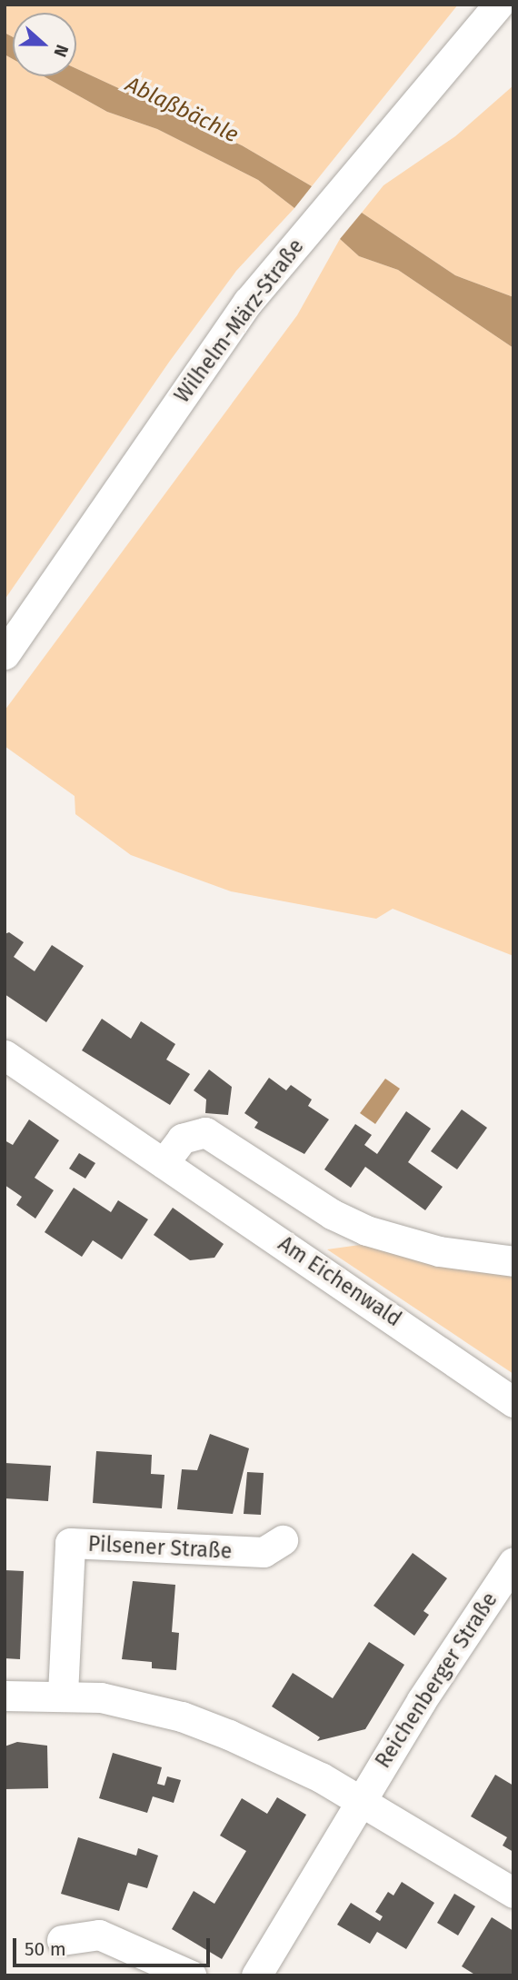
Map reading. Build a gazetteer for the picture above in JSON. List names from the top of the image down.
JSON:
{
  "streets": {
    "street": [
      "Wilhelm-März-Straße",
      "Am Eichenwald",
      "Pilsener Straße",
      "Reichenberger Straße"
    ]
  },
  "water": ["Ablaßbächle"],
  "scale_bar": "50 m",
  "north": "right"
}
